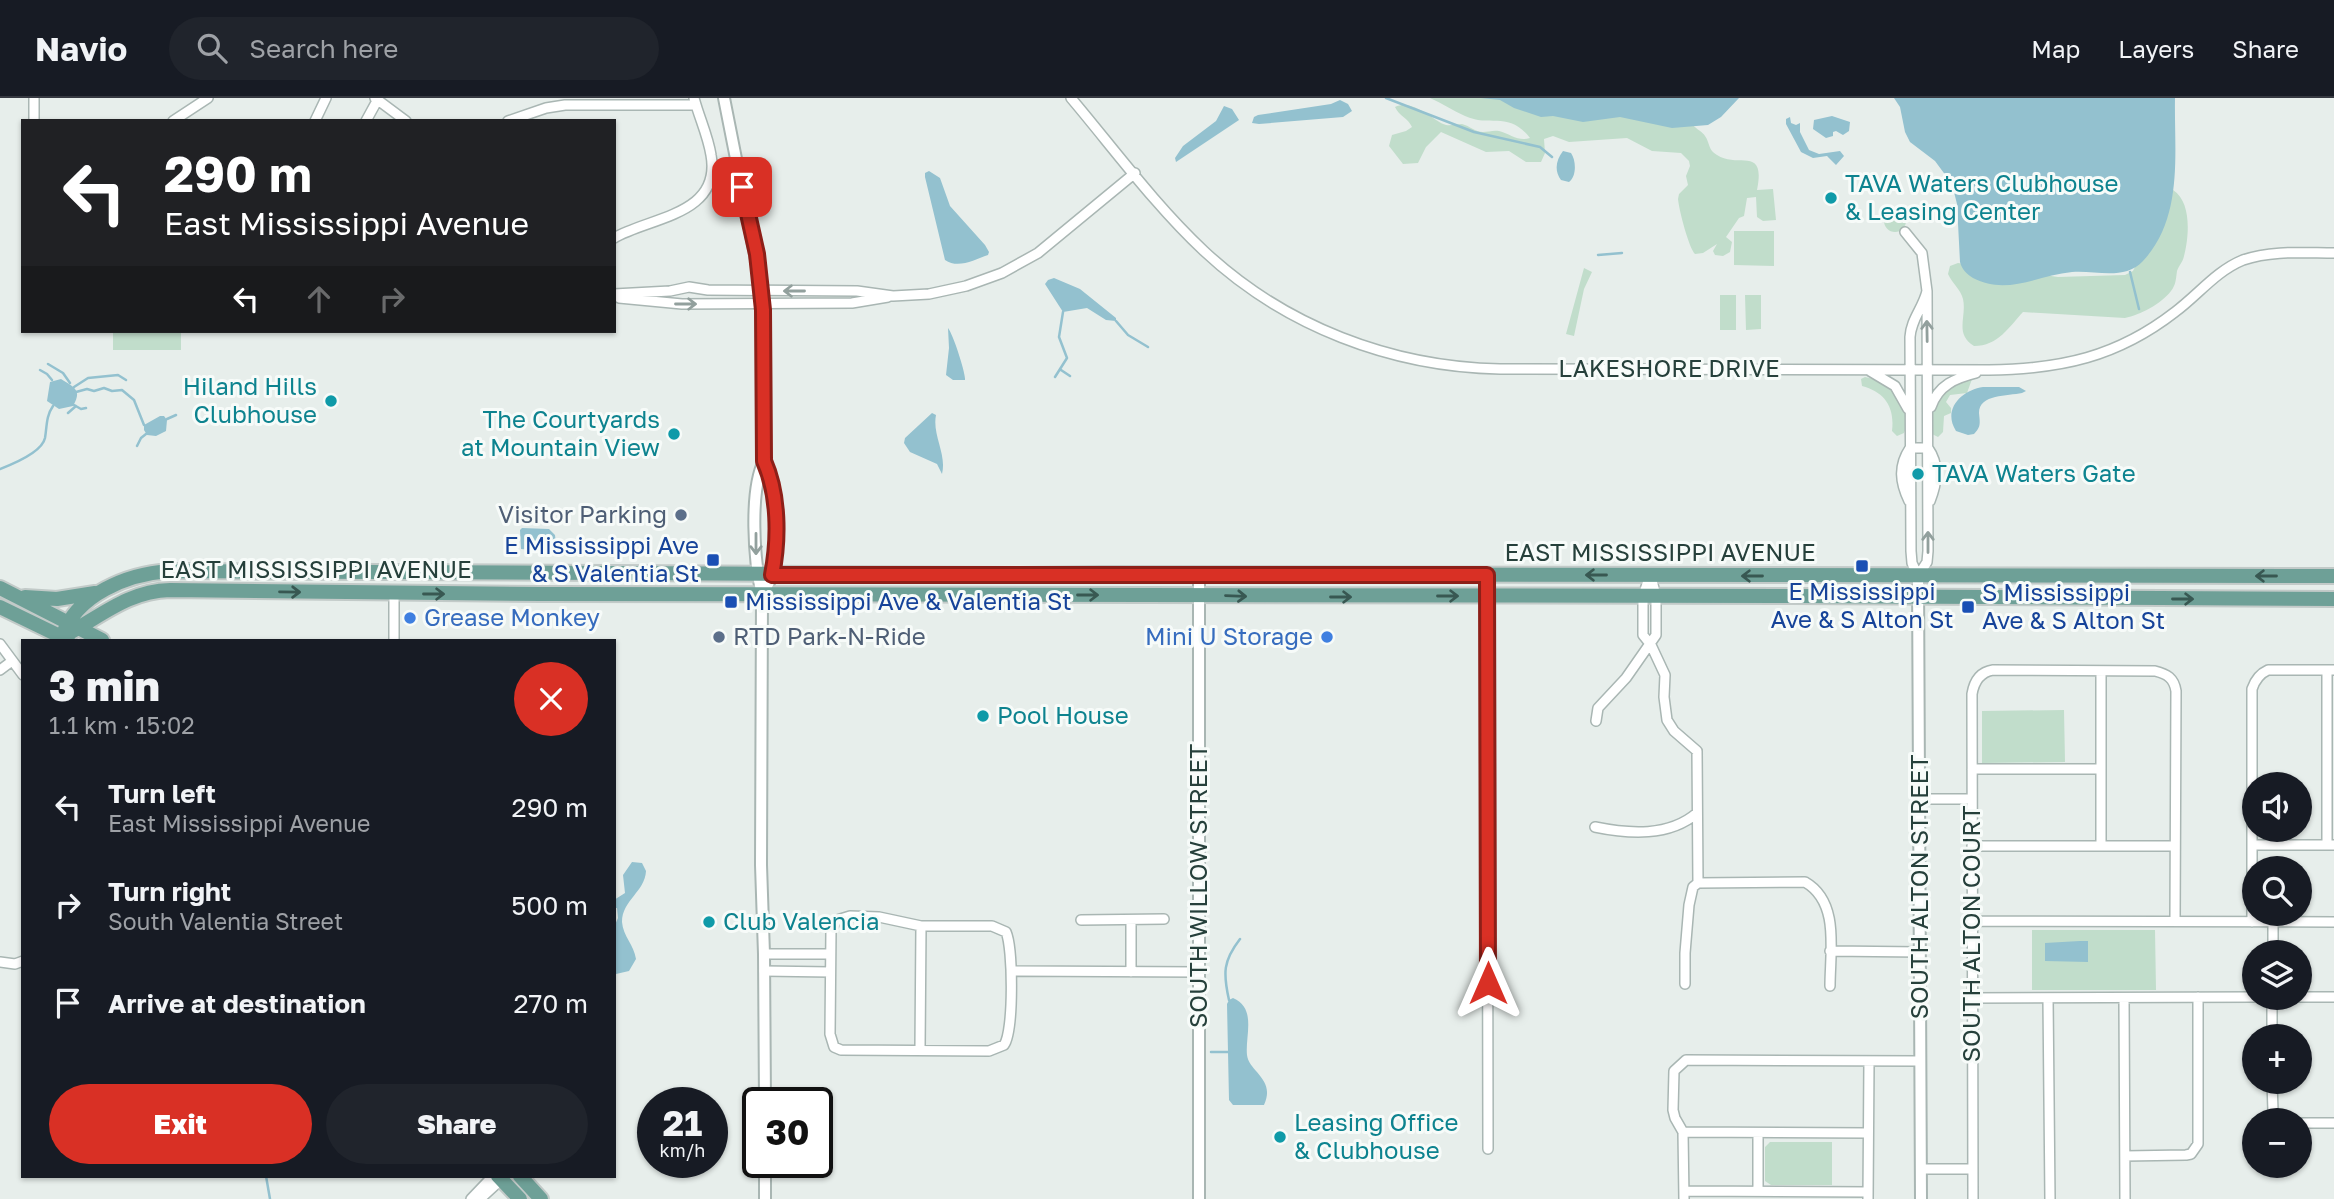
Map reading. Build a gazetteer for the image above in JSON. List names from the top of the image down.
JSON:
{
  "streets": {
    "main road": ["EAST MISSISSIPPI AVENUE"],
    "street": [
      "LAKESHORE DRIVE",
      "SOUTH WILLOW STREET",
      "SOUTH ALTON STREET",
      "SOUTH ALTON COURT"
    ]
  },
  "crossings": [
    ["LAKESHORE DRIVE", "SOUTH ALTON STREET"],
    ["EAST MISSISSIPPI AVENUE", "SOUTH WILLOW STREET"],
    ["EAST MISSISSIPPI AVENUE", "SOUTH ALTON STREET"]
  ],
  "places": {
    "other": [
      "TAVA Waters Clubhouse & Leasing Center",
      "Hiland Hills Clubhouse",
      "The Courtyards at Mountain View",
      "TAVA Waters Gate",
      "Visitor Parking",
      "Grease Monkey",
      "RTD Park-N-Ride",
      "Mini U Storage",
      "Pool House",
      "Club Valencia",
      "Leasing Office & Clubhouse"
    ],
    "transit": [
      "E Mississippi Ave & S Valentia St",
      "E Mississippi Ave & S Alton St",
      "Mississippi Ave & Valentia St",
      "S Mississippi Ave & S Alton St"
    ]
  },
  "page": {
    "header": "Navio",
    "search": "Search here",
    "nav": ["Map", "Layers", "Share"],
    "turn": ["290 m", "East Mississippi Avenue"],
    "heading": ["3 min", "1.1 km · 15:02"],
    "list": [
      {
        "name": "Turn left",
        "note": "East Mississippi Avenue",
        "value": "290 m"
      },
      {
        "name": "Turn right",
        "note": "South Valentia Street",
        "value": "500 m"
      },
      {
        "name": "Arrive at destination",
        "value": "270 m"
      }
    ],
    "map_buttons": ["+", "−"],
    "buttons": ["Exit", "Share"],
    "speed": "21 km/h",
    "limit": "30"
  }
}
